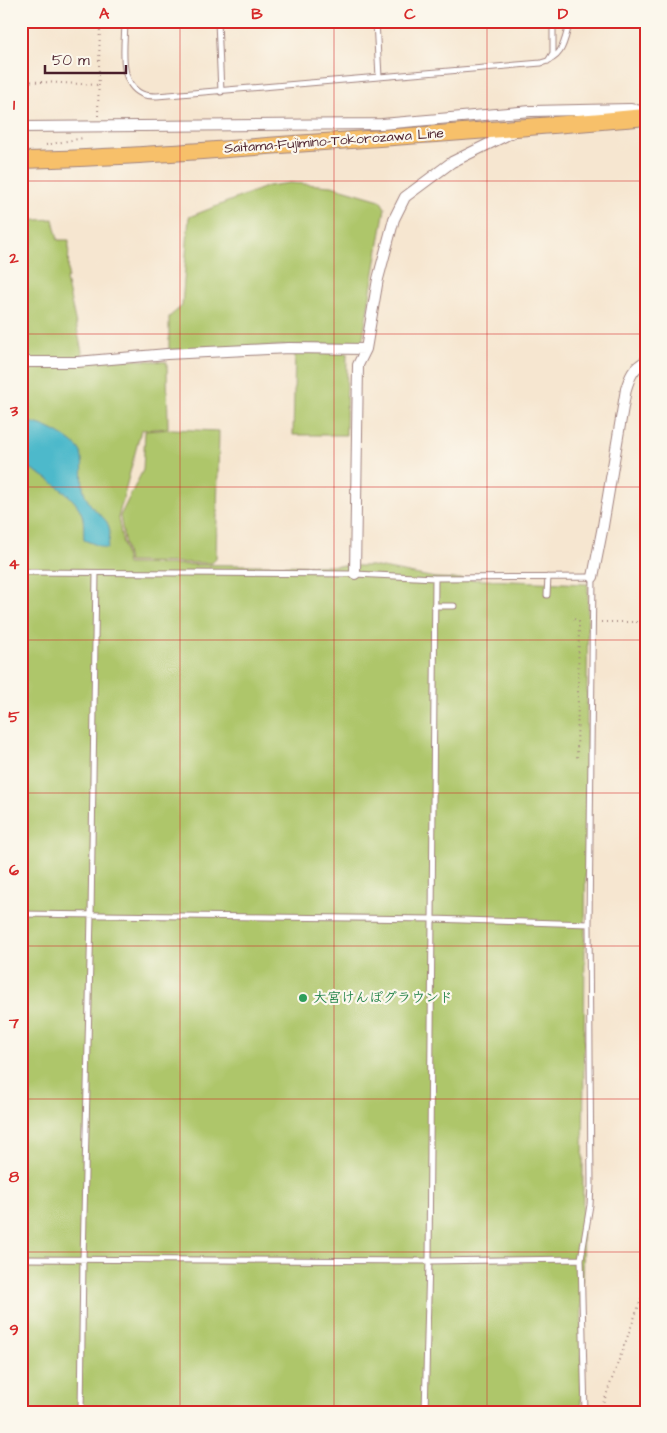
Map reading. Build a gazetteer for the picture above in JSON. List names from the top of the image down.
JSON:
{
  "streets": {
    "main road": ["Saitama-Fujimino-Tokorozawa Line"]
  },
  "places": ["大宮けんぽグラウンド"],
  "scale_bar": "50 m",
  "grid": {
    "columns": [
      "A",
      "B",
      "C",
      "D"
    ],
    "rows": [
      "1",
      "2",
      "3",
      "4",
      "5",
      "6",
      "7",
      "8",
      "9"
    ]
  }
}
